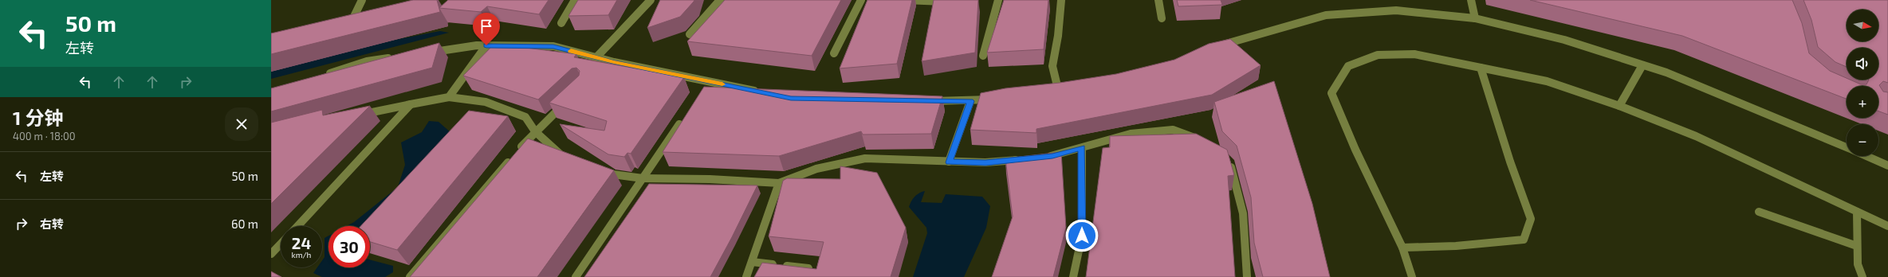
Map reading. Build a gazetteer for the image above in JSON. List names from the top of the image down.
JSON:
{
  "north": "right",
  "page": {
    "turn": ["50 m", "左转"],
    "map_buttons": ["+", "−"],
    "heading": ["1 分钟", "400 m · 18:00"],
    "list": [
      {
        "name": "左转",
        "value": "50 m"
      },
      {
        "name": "右转",
        "value": "60 m"
      }
    ],
    "speed": "24 km/h",
    "limit": "30"
  }
}
